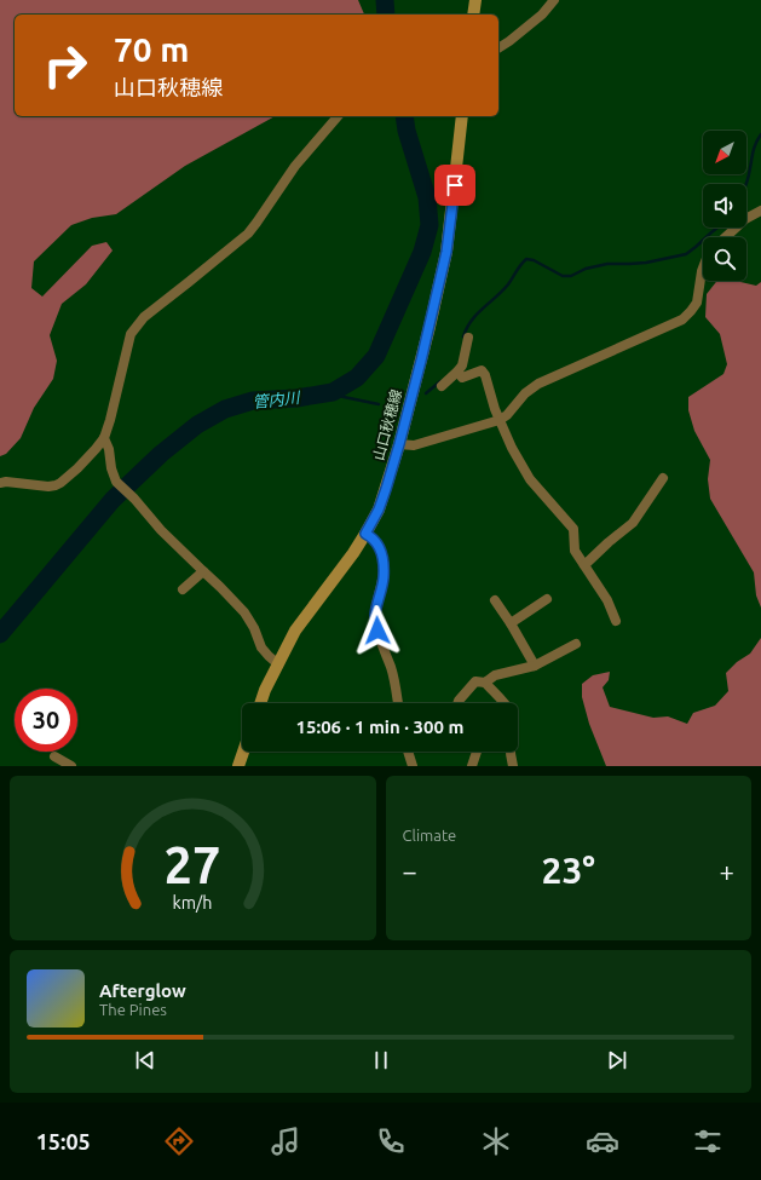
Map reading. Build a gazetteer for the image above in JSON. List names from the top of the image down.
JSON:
{
  "streets": {
    "main road": ["山口秋穂線"]
  },
  "water": ["管内川"],
  "north": "bottom left",
  "page": {
    "turn": ["70 m", "山口秋穂線"],
    "limit": "30",
    "trip": "15:06 · 1 min · 300 m",
    "tile": "Climate",
    "heat": ["−", "23°", "+"],
    "song": ["Afterglow", "The Pines"],
    "tabs": "15:05",
    "gauge": ["27", "km/h"]
  }
}
